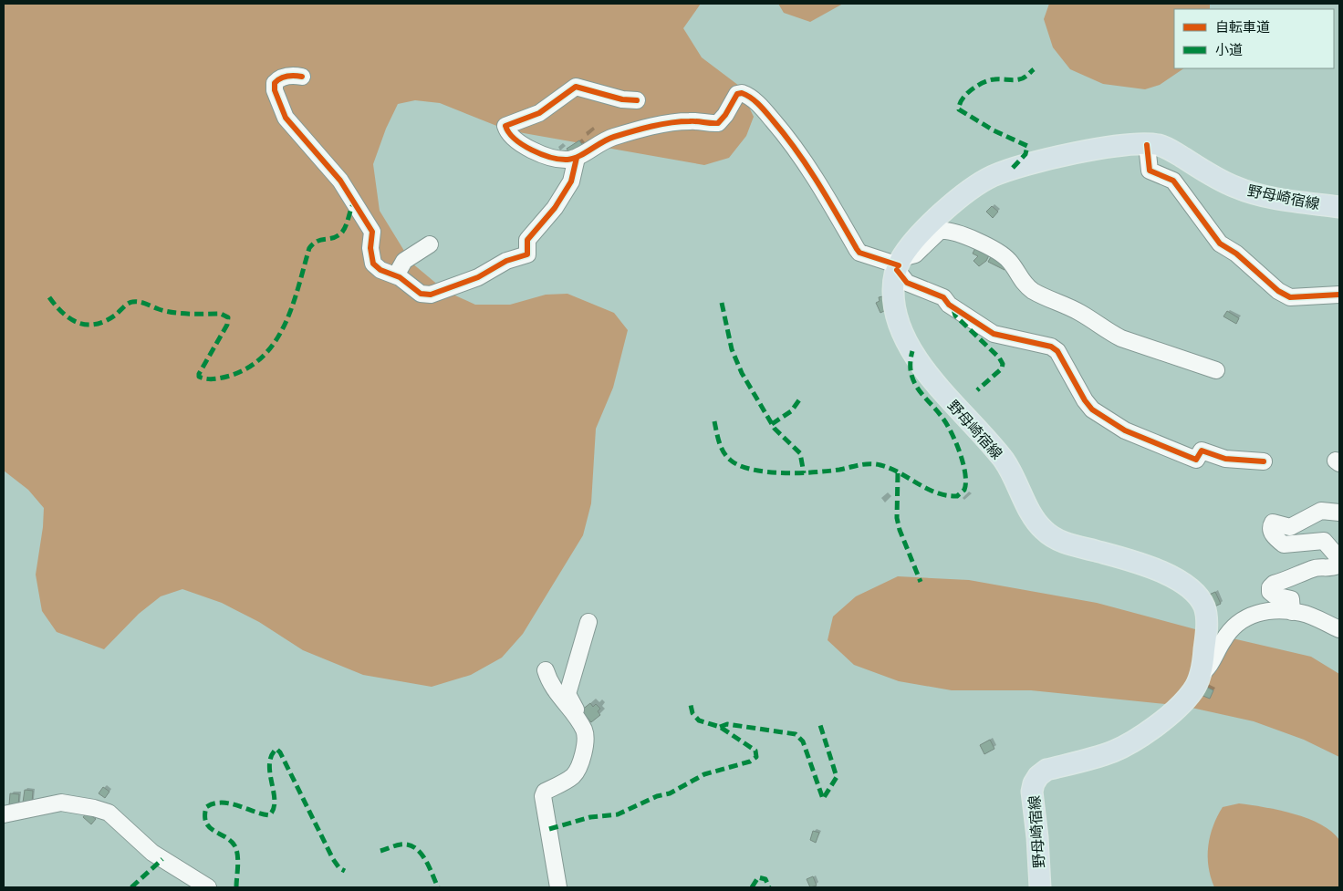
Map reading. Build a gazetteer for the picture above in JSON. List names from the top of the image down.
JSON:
{
  "streets": {
    "main road": ["野母崎宿線"]
  },
  "legend": ["自転車道", "小道"]
}
